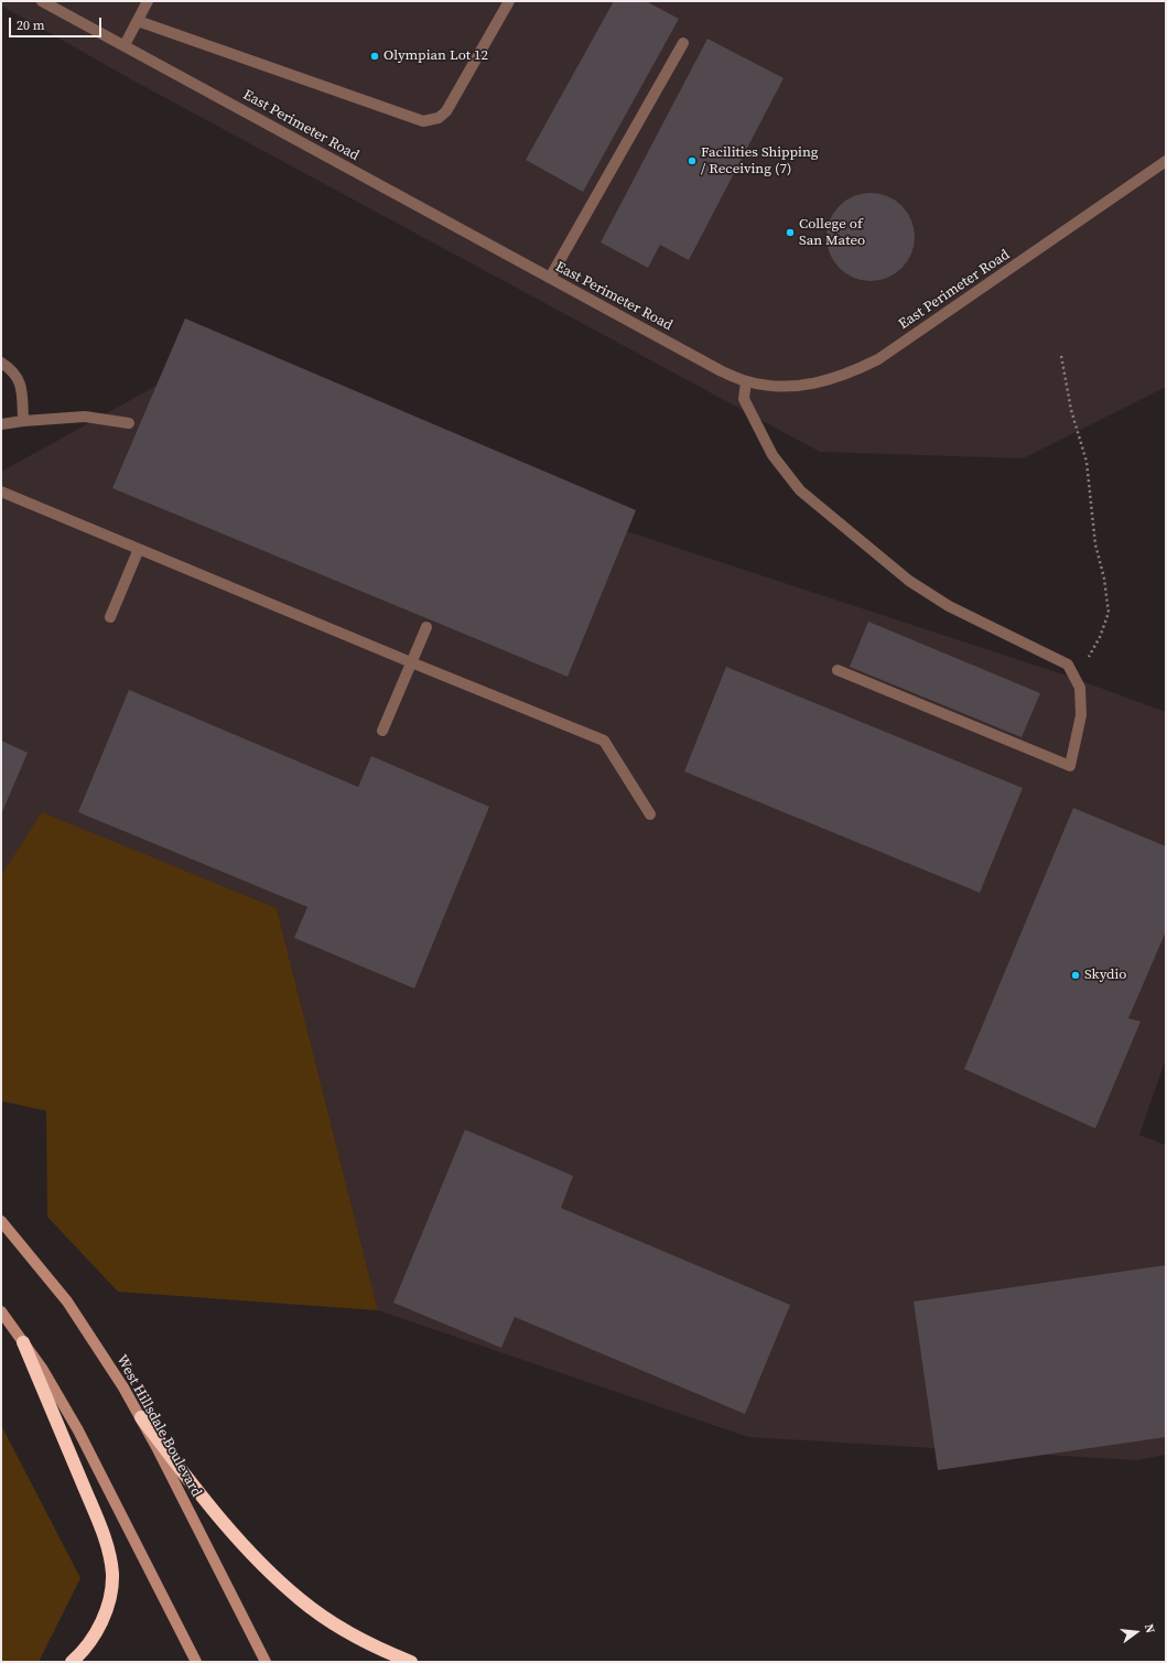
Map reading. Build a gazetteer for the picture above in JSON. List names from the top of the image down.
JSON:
{
  "streets": {
    "main road": ["West Hillsdale Boulevard"],
    "street": ["East Perimeter Road"]
  },
  "places": [
    "Olympian Lot 12",
    "Facilities Shipping / Receiving (7)",
    "College of San Mateo",
    "Skydio"
  ],
  "scale_bar": "20 m",
  "north": "right"
}
